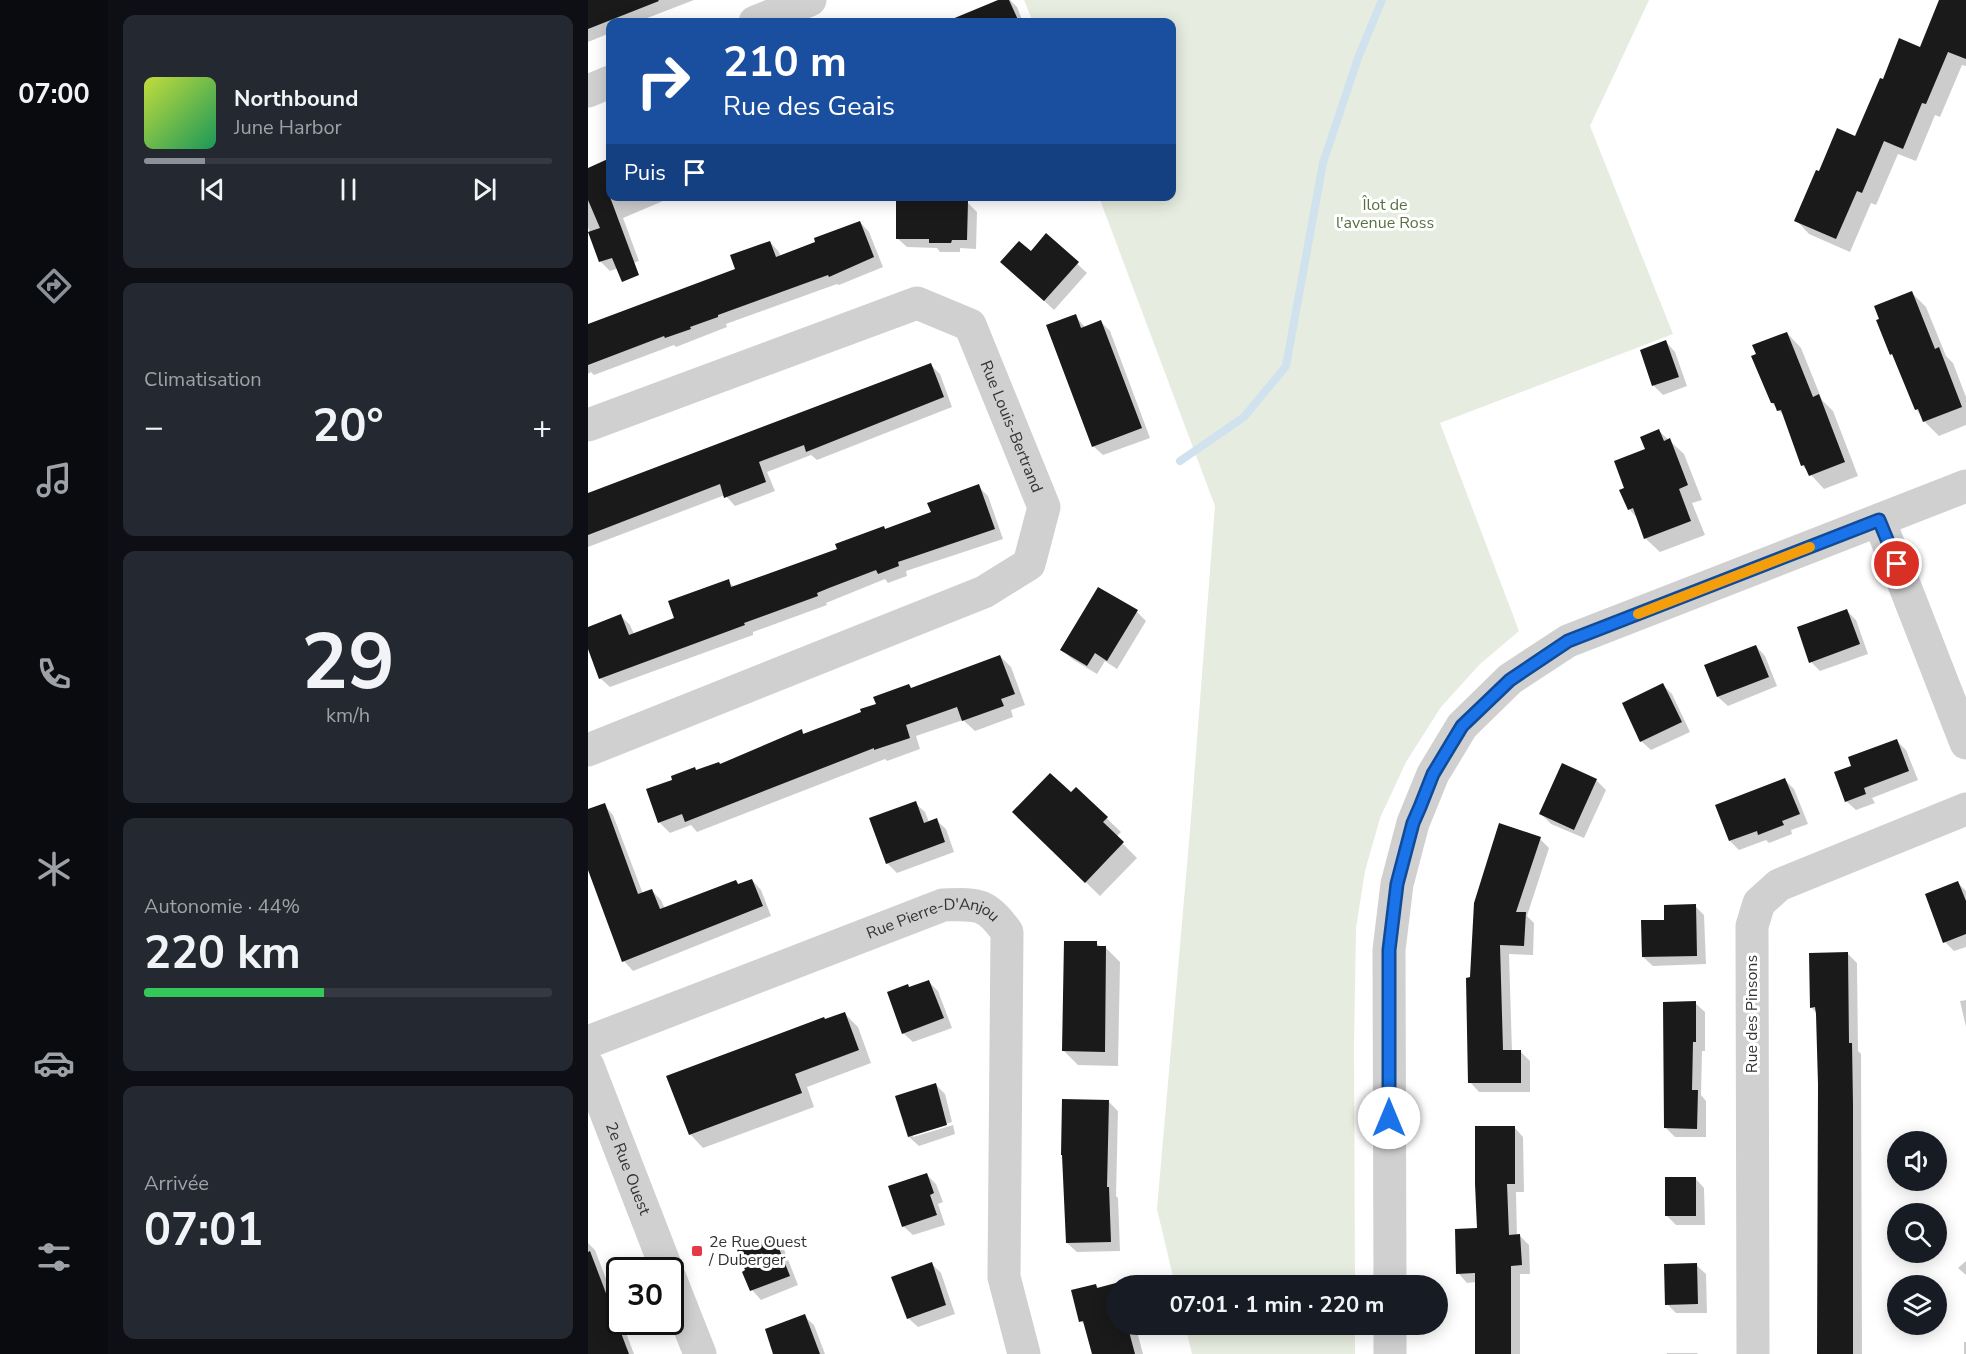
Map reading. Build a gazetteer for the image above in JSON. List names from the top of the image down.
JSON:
{
  "streets": {
    "street": [
      "Rue Louis-Bertrand",
      "Rue Pierre-D'Anjou",
      "Rue des Pinsons",
      "2e Rue Ouest"
    ]
  },
  "parks": ["Îlot de l'avenue Ross"],
  "places": {
    "transit": ["2e Rue Ouest / Duberger"]
  },
  "page": {
    "tabs": "07:00",
    "turn": ["210 m", "Rue des Geais"],
    "song": ["Northbound", "June Harbor"],
    "then": "Puis",
    "tile": [
      "Climatisation",
      ["29", "km/h"],
      ["Autonomie · 44%", "220 km"],
      ["Arrivée", "07:01"]
    ],
    "heat": ["−", "20°", "+"],
    "limit": "30",
    "trip": "07:01 · 1 min · 220 m"
  }
}
